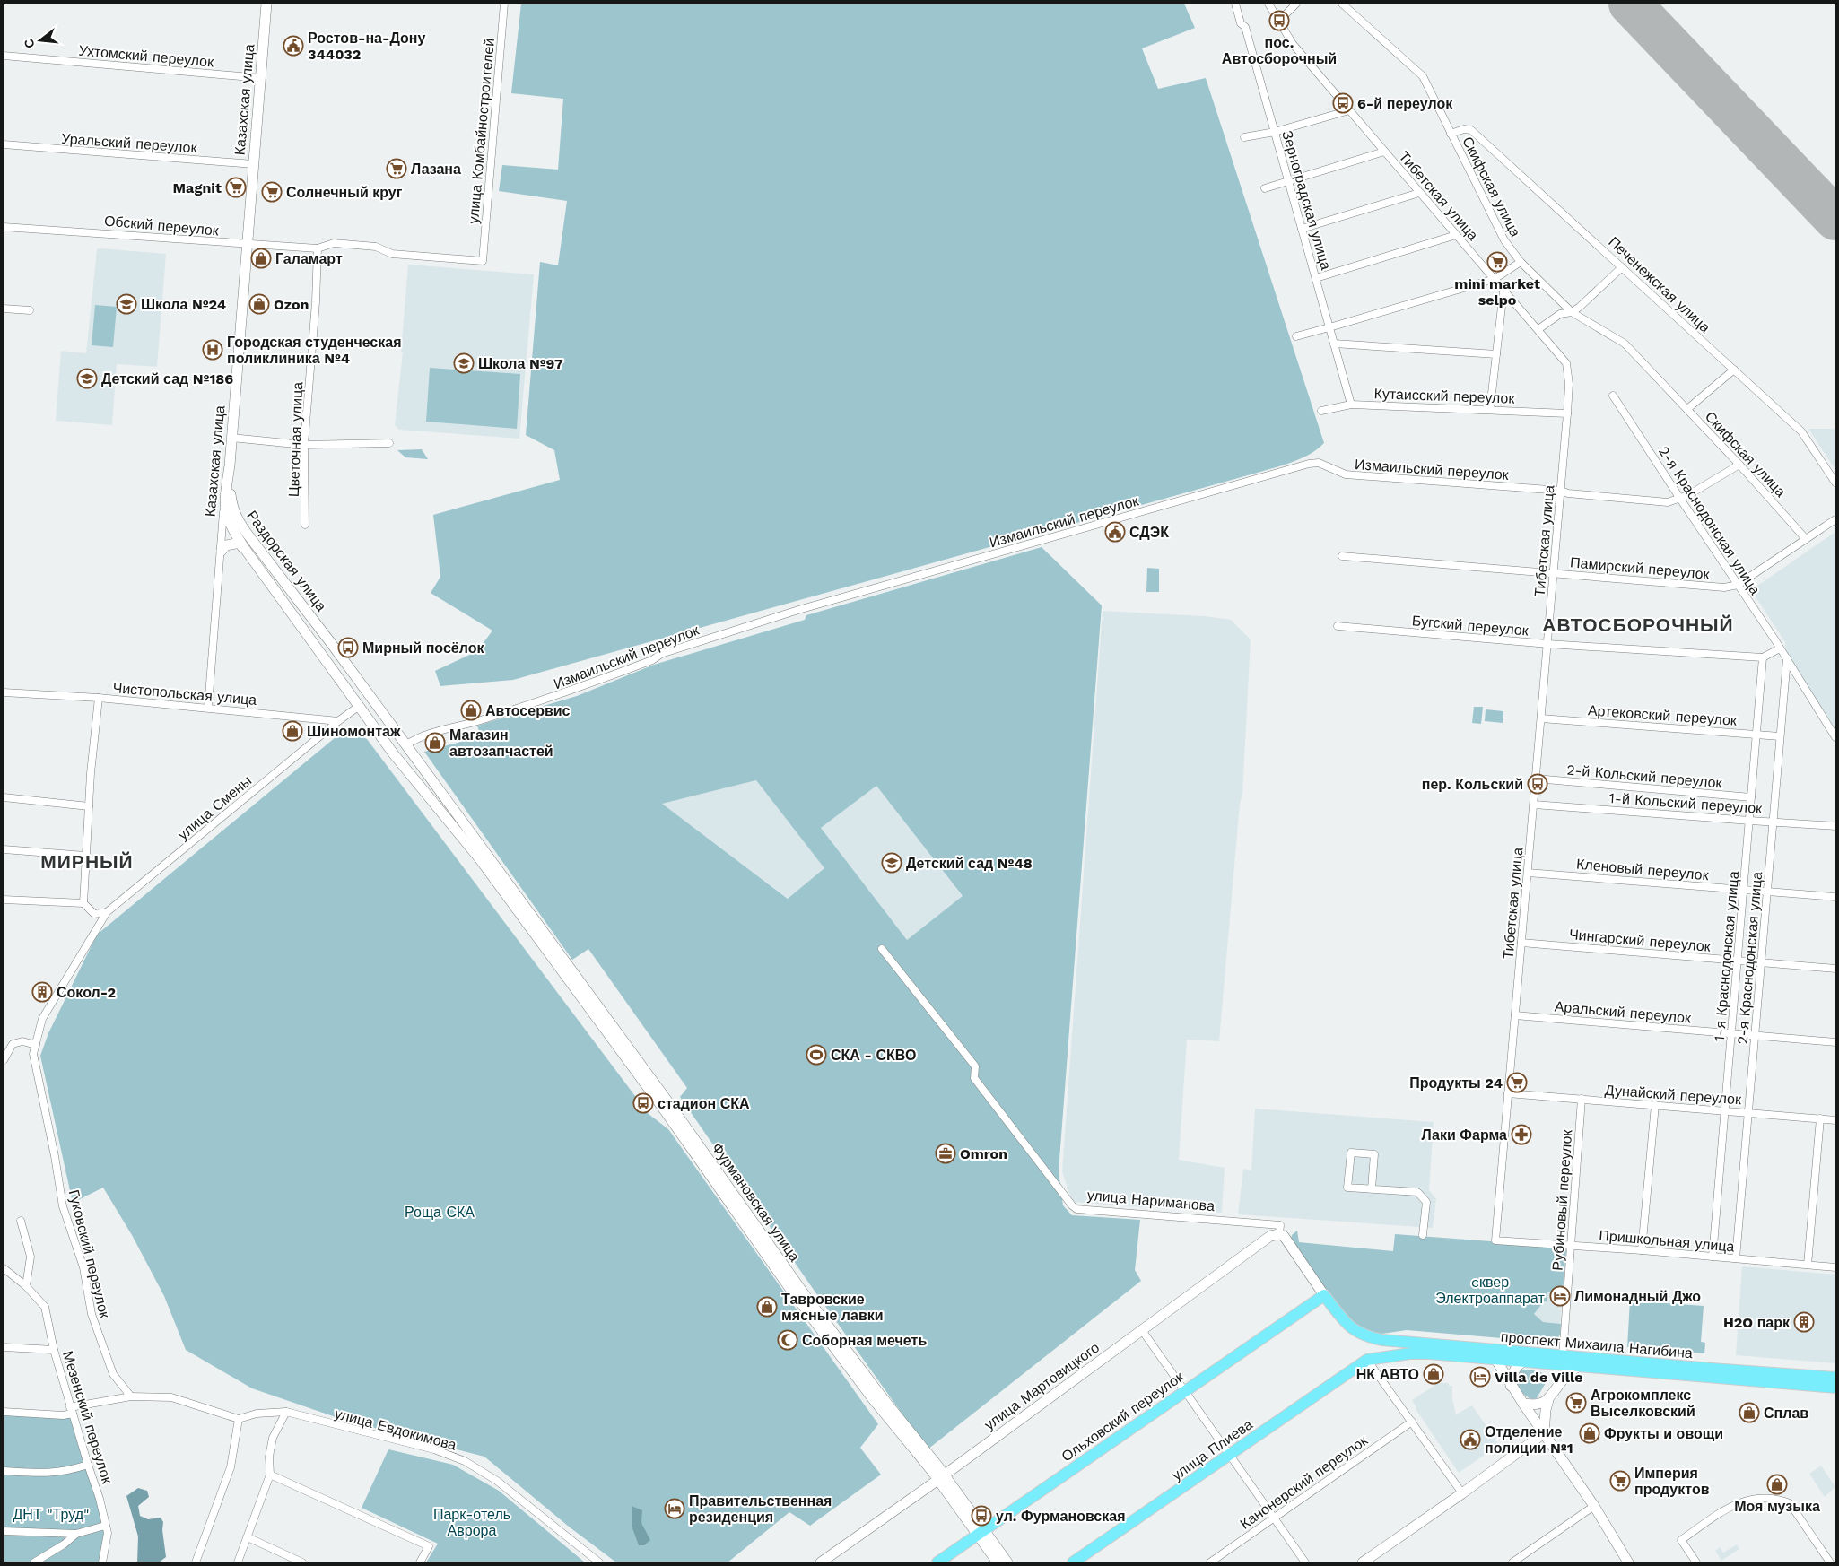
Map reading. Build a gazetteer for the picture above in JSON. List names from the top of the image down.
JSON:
{
  "streets": {
    "main road": [
      "Казахская улица",
      "Раздорская улица",
      "улица Нариманова",
      "Фурмановская улица",
      "проспект Михаила Нагибина",
      "улица Мартовицкого",
      "Ольховский переулок",
      "улица Плиева"
    ],
    "street": [
      "Ухтомский переулок",
      "улица Комбайностроителей",
      "Уральский переулок",
      "Скифская улица",
      "Тибетская улица",
      "Зерноградская улица",
      "Обский переулок",
      "Печенежская улица",
      "Кутаисский переулок",
      "Цветочная улица",
      "Измаильский переулок",
      "2-я Краснодонская улица",
      "Памирский переулок",
      "Бугский переулок",
      "Чистопольская улица",
      "Артековский переулок",
      "2-й Кольский переулок",
      "1-й Кольский переулок",
      "улица Смены",
      "Кленовый переулок",
      "Чингарский переулок",
      "1-я Краснодонская улица",
      "Аральский переулок",
      "Дунайский переулок",
      "Рубиновый переулок",
      "Пришкольная улица",
      "Гуковский переулок",
      "Мезенский переулок",
      "улица Евдокимова",
      "Канонерский переулок"
    ]
  },
  "crossings": [
    ["Ухтомский переулок", "Казахская улица"],
    ["Казахская улица", "Уральский переулок"],
    ["Казахская улица", "Обский переулок"],
    ["Казахская улица", "Раздорская улица"],
    ["Казахская улица", "Чистопольская улица"],
    ["улица Комбайностроителей", "Обский переулок"],
    ["Скифская улица", "Печенежская улица"],
    ["Скифская улица", "Измаильский переулок"],
    ["Скифская улица", "Памирский переулок"],
    ["Тибетская улица", "Кутаисский переулок"],
    ["Тибетская улица", "Измаильский переулок"],
    ["Тибетская улица", "Памирский переулок"],
    ["Тибетская улица", "Бугский переулок"],
    ["Тибетская улица", "Артековский переулок"],
    ["Тибетская улица", "2-й Кольский переулок"],
    ["Тибетская улица", "1-й Кольский переулок"],
    ["Тибетская улица", "Кленовый переулок"],
    ["Тибетская улица", "Чингарский переулок"],
    ["Тибетская улица", "Аральский переулок"],
    ["Тибетская улица", "Дунайский переулок"],
    ["Тибетская улица", "Пришкольная улица"],
    ["Зерноградская улица", "Кутаисский переулок"],
    ["Обский переулок", "Цветочная улица"],
    ["Измаильский переулок", "2-я Краснодонская улица"],
    ["Измаильский переулок", "Раздорская улица"],
    ["2-я Краснодонская улица", "Памирский переулок"],
    ["2-я Краснодонская улица", "Артековский переулок"],
    ["2-я Краснодонская улица", "1-й Кольский переулок"],
    ["2-я Краснодонская улица", "Кленовый переулок"],
    ["2-я Краснодонская улица", "Чингарский переулок"],
    ["2-я Краснодонская улица", "Аральский переулок"],
    ["2-я Краснодонская улица", "Дунайский переулок"],
    ["2-я Краснодонская улица", "Пришкольная улица"],
    ["Раздорская улица", "Фурмановская улица"],
    ["Бугский переулок", "1-я Краснодонская улица"],
    ["Чистопольская улица", "улица Смены"],
    ["Артековский переулок", "1-я Краснодонская улица"],
    ["2-й Кольский переулок", "1-я Краснодонская улица"],
    ["1-й Кольский переулок", "1-я Краснодонская улица"],
    ["улица Смены", "Гуковский переулок"],
    ["Кленовый переулок", "1-я Краснодонская улица"],
    ["Чингарский переулок", "1-я Краснодонская улица"],
    ["1-я Краснодонская улица", "Аральский переулок"],
    ["1-я Краснодонская улица", "Дунайский переулок"],
    ["1-я Краснодонская улица", "Пришкольная улица"],
    ["Дунайский переулок", "Рубиновый переулок"],
    ["улица Нариманова", "проспект Михаила Нагибина"],
    ["улица Нариманова", "улица Мартовицкого"],
    ["улица Нариманова", "Ольховский переулок"],
    ["Рубиновый переулок", "Пришкольная улица"],
    ["Рубиновый переулок", "проспект Михаила Нагибина"],
    ["Фурмановская улица", "улица Мартовицкого"],
    ["Фурмановская улица", "Ольховский переулок"],
    ["проспект Михаила Нагибина", "улица Плиева"]
  ],
  "districts": ["АВТОСБОРОЧНЫЙ", "МИРНЫЙ"],
  "parks": [
    "Роща СКА",
    "cквер Электроаппарат",
    "ДНТ \"Труд\"",
    "Парк-отель Аврора"
  ],
  "places": {
    "bus stop": [
      "пос. Автосборочный",
      "6-й переулок",
      "Мирный посёлок",
      "пер. Кольский",
      "стадион СКА",
      "ул. Фурмановская"
    ],
    "public building": ["Ростов-на-Дону 344032", "СДЭК", "Отделение полиции №1"],
    "supermarket": [
      "Лазана",
      "Magnit",
      "Солнечный круг",
      "mini market selpo",
      "Продукты 24",
      "Агрокомплекс Выселковский",
      "Империя продуктов"
    ],
    "shop": [
      "Галамарт",
      "Ozon",
      "Автосервис",
      "Шиномонтаж",
      "Магазин автозапчастей",
      "Тавровские мясные лавки",
      "НК АВТО",
      "Сплав",
      "Фрукты и овощи",
      "Моя музыка"
    ],
    "school or university": [
      "Школа №24",
      "Школа №97",
      "Детский сад №186",
      "Детский сад №48"
    ],
    "hospital": ["Городская студенческая поликлиника №4"],
    "building": ["Сокол-2", "H2O парк"],
    "sports": ["СКА - СКВО"],
    "pharmacy": ["Лаки Фарма"],
    "office": ["Omron"],
    "hotel": ["Лимонадный Джо", "Villa de Ville", "Правительственная резиденция"],
    "mosque": ["Соборная мечеть"]
  },
  "north": "left"
}
